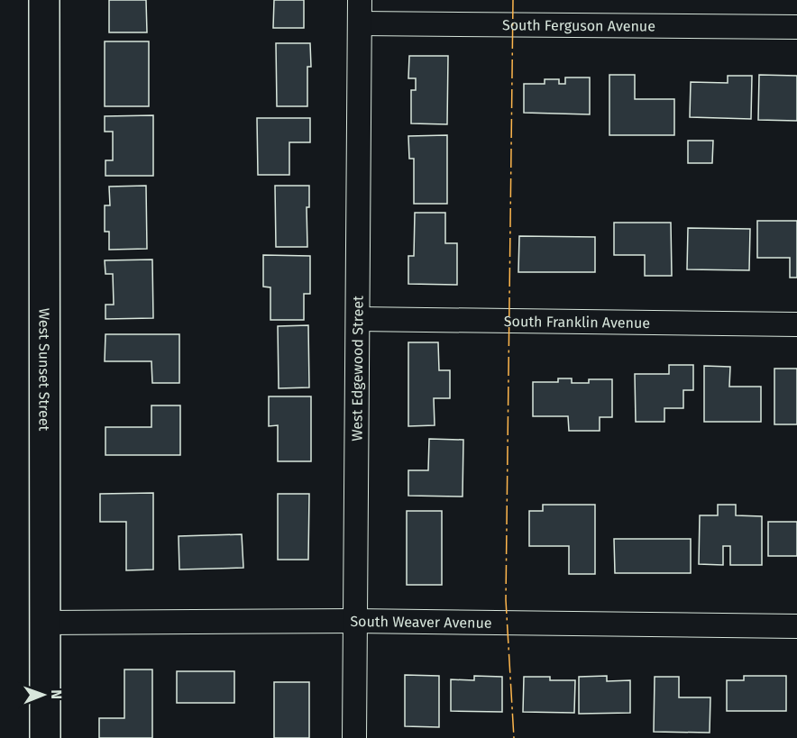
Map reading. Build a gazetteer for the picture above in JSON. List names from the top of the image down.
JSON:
{
  "streets": {
    "main road": ["West Sunset Street"],
    "street": [
      "South Ferguson Avenue",
      "South Franklin Avenue",
      "West Edgewood Street",
      "South Weaver Avenue"
    ]
  },
  "crossings": [
    ["South Ferguson Avenue", "West Edgewood Street"],
    ["South Franklin Avenue", "West Edgewood Street"],
    ["West Sunset Street", "South Weaver Avenue"],
    ["West Edgewood Street", "South Weaver Avenue"]
  ],
  "north": "right"
}
